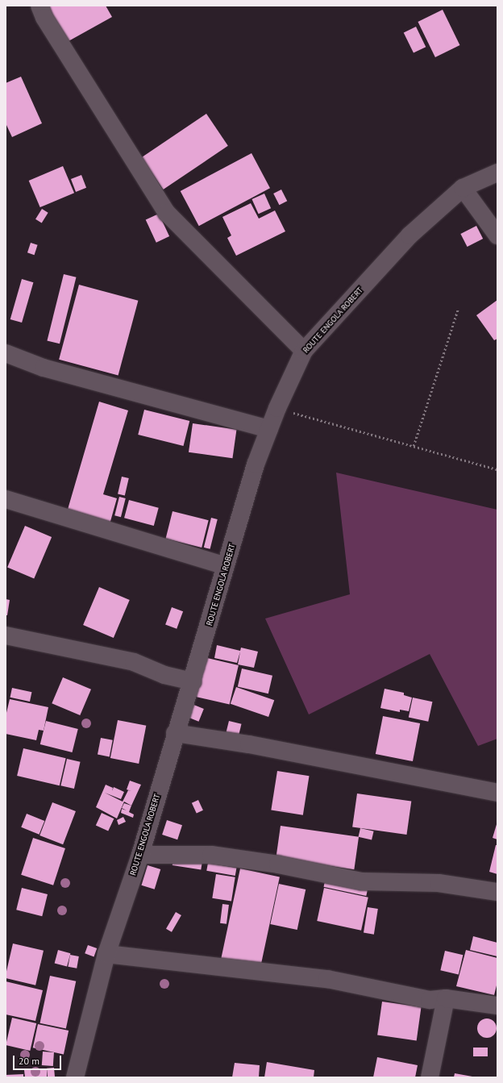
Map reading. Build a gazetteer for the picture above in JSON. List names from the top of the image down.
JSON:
{
  "streets": {
    "street": ["ROUTE ENGOLA ROBERT"]
  },
  "scale_bar": "20 m"
}
